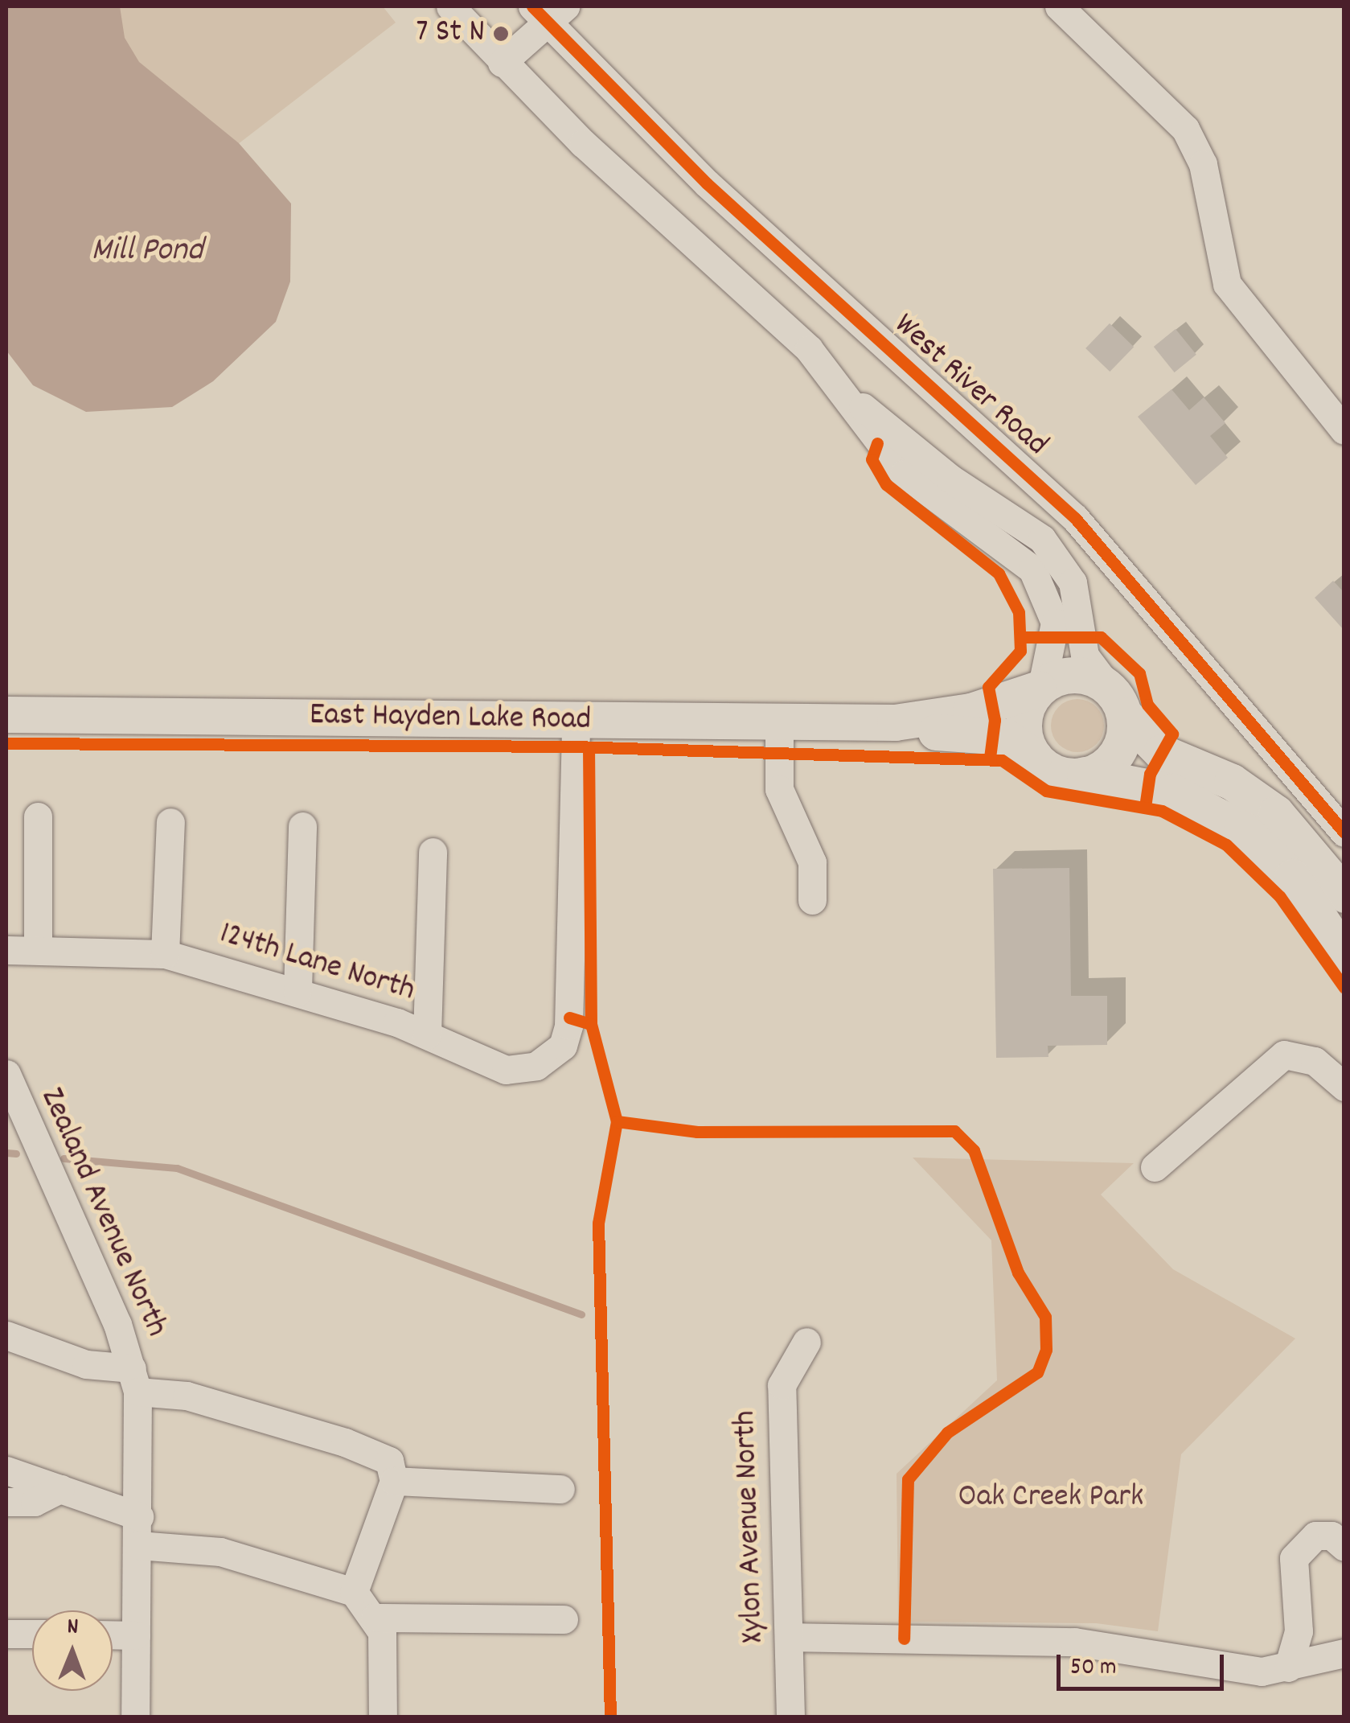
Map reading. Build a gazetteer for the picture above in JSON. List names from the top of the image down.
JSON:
{
  "streets": {
    "main road": ["East Hayden Lake Road"],
    "street": [
      "West River Road",
      "124th Lane North",
      "Zealand Avenue North",
      "Xylon Avenue North"
    ]
  },
  "crossings": [
    ["East Hayden Lake Road", "124th Lane North"]
  ],
  "water": ["Mill Pond"],
  "parks": ["Oak Creek Park"],
  "places": ["7 St N"],
  "scale_bar": "50 m",
  "north": "top"
}
